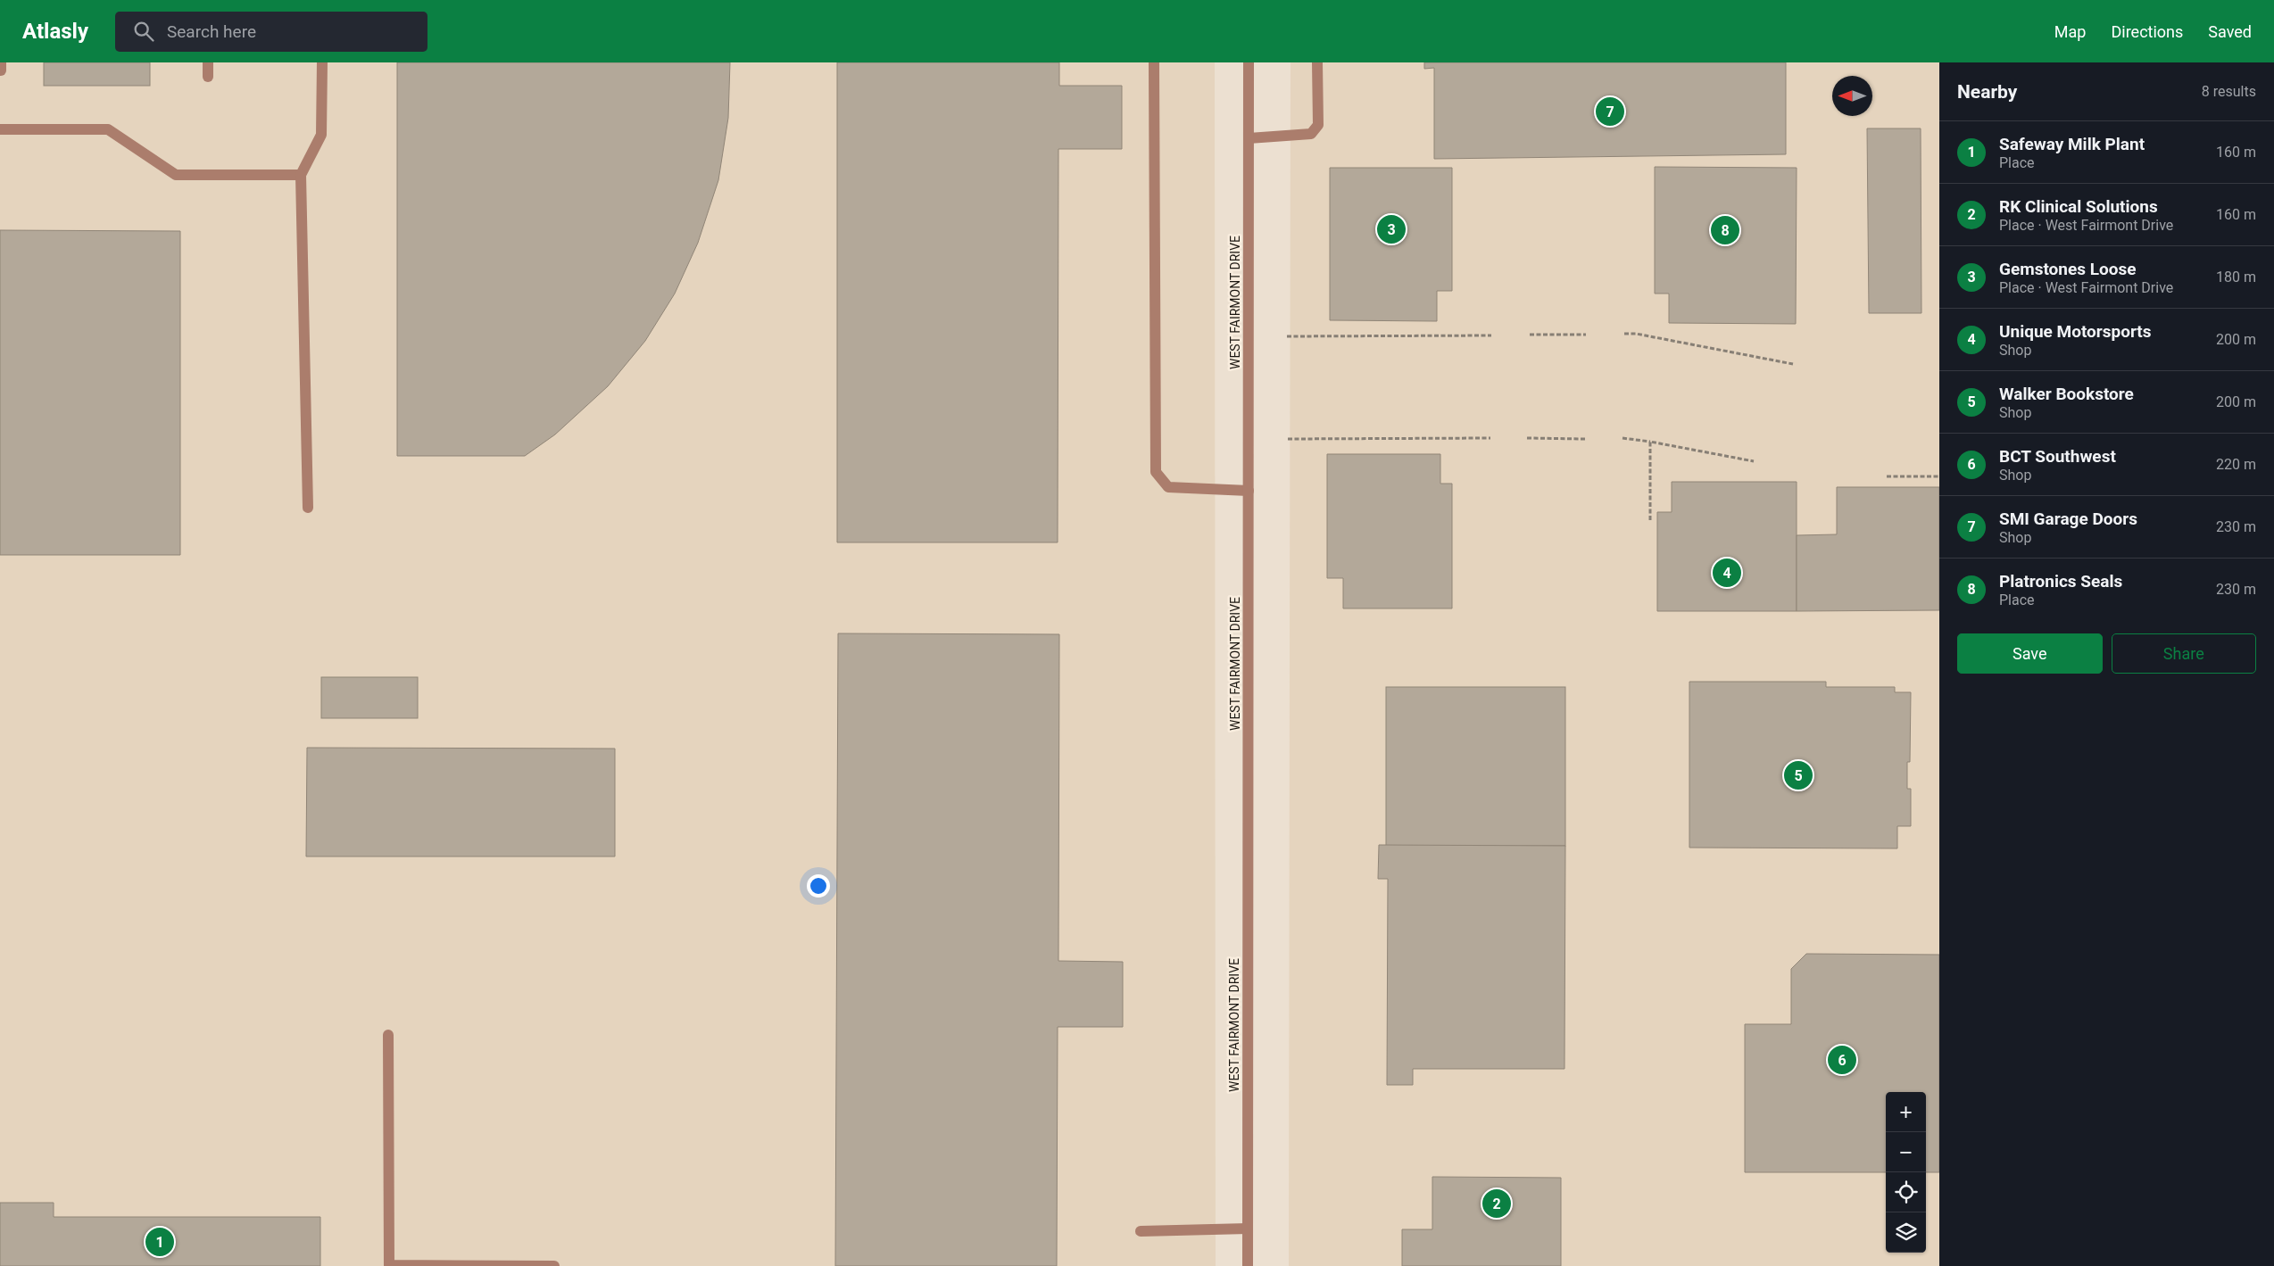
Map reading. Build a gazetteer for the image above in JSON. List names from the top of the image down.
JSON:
{
  "streets": {
    "street": ["WEST FAIRMONT DRIVE"]
  },
  "north": "left",
  "page": {
    "header": "Atlasly",
    "search": "Search here",
    "nav": ["Map", "Directions", "Saved"],
    "heading": ["Nearby", "8 results"],
    "pins": [
      "7",
      "3",
      "8",
      "4",
      "5",
      "6",
      "2",
      "1"
    ],
    "list": [
      {
        "mark": "1",
        "name": "Safeway Milk Plant",
        "note": "Place",
        "value": "160 m"
      },
      {
        "mark": "2",
        "name": "RK Clinical Solutions",
        "note": "Place · West Fairmont Drive",
        "value": "160 m"
      },
      {
        "mark": "3",
        "name": "Gemstones Loose",
        "note": "Place · West Fairmont Drive",
        "value": "180 m"
      },
      {
        "mark": "4",
        "name": "Unique Motorsports",
        "note": "Shop",
        "value": "200 m"
      },
      {
        "mark": "5",
        "name": "Walker Bookstore",
        "note": "Shop",
        "value": "200 m"
      },
      {
        "mark": "6",
        "name": "BCT Southwest",
        "note": "Shop",
        "value": "220 m"
      },
      {
        "mark": "7",
        "name": "SMI Garage Doors",
        "note": "Shop",
        "value": "230 m"
      },
      {
        "mark": "8",
        "name": "Platronics Seals",
        "note": "Place",
        "value": "230 m"
      }
    ],
    "buttons": ["Save", "Share"],
    "map_buttons": ["+", "−"]
  }
}
